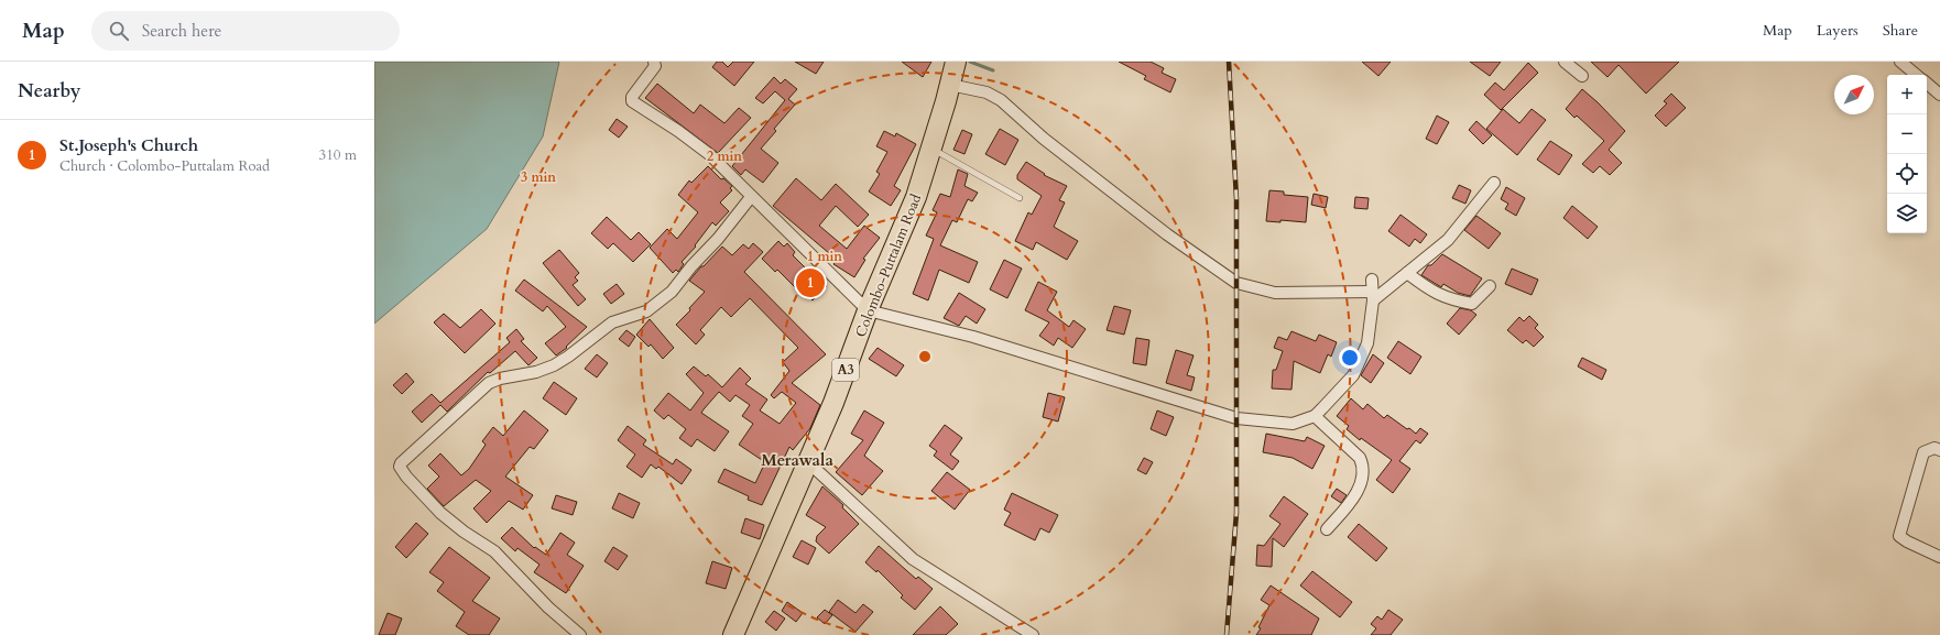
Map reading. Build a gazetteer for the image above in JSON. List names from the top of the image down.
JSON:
{
  "streets": {
    "highway": ["Colombo-Puttalam Road", "A3"]
  },
  "districts": ["Merawala"],
  "north": "top right",
  "page": {
    "header": "Map",
    "search": "Search here",
    "nav": ["Map", "Layers", "Share"],
    "heading": "Nearby",
    "map_buttons": ["+", "−"],
    "list": [
      {
        "mark": "1",
        "name": "St.Joseph's Church",
        "note": "Church · Colombo-Puttalam Road",
        "value": "310 m"
      }
    ],
    "pins": "1"
  },
  "rings": ["2 min", "3 min", "1 min"]
}
